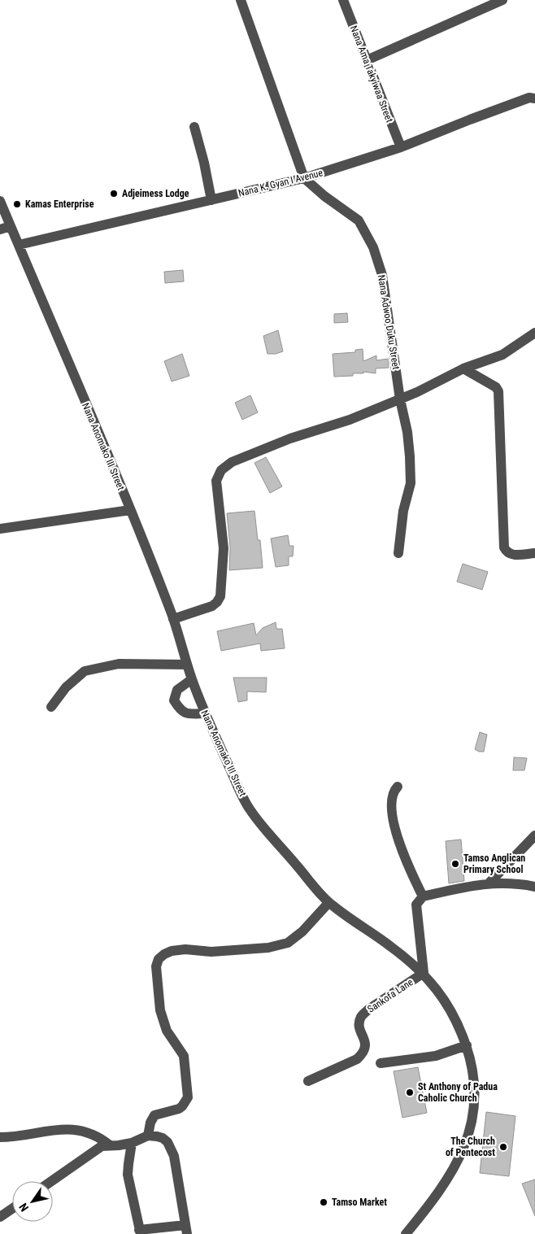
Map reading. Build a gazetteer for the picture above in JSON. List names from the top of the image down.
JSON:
{
  "streets": {
    "street": [
      "Nana Ama Takyiwaa Street",
      "Nana K. Gyan I Avenue",
      "Nana Adwoo Duku Street",
      "Nana Anomako III Street",
      "Sankofa Lane"
    ]
  },
  "crossings": [
    ["Nana Ama Takyiwaa Street", "Nana K. Gyan I Avenue"],
    ["Nana K. Gyan I Avenue", "Nana Adwoo Duku Street"],
    ["Nana K. Gyan I Avenue", "Nana Anomako III Street"],
    ["Nana Anomako III Street", "Sankofa Lane"]
  ],
  "places": [
    "Adjeimess Lodge",
    "Kamas Enterprise",
    "Tamso Anglican Primary School",
    "St Anthony of Padua Caholic Church",
    "The Church of Pentecost",
    "Tamso Market"
  ],
  "north": "bottom left"
}
